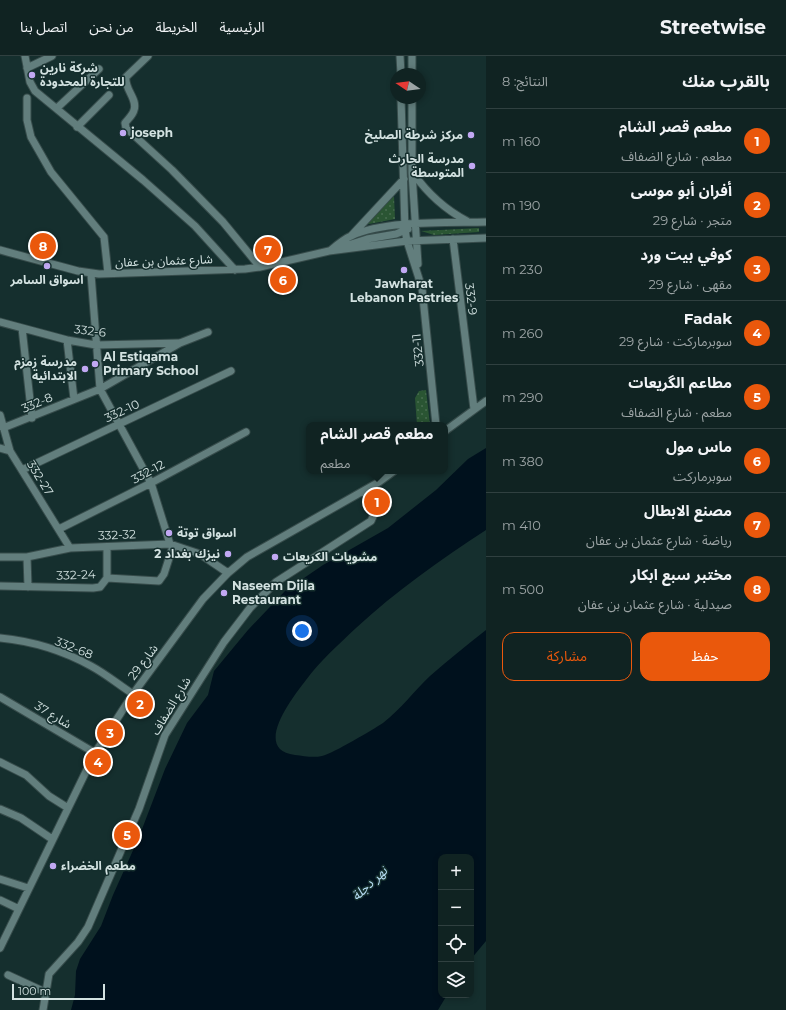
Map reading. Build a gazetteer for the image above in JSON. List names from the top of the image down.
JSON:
{
  "streets": {
    "street": [
      "شارع عثمان بن عفان",
      "332-9",
      "332-6",
      "332-11",
      "332-8",
      "332-10",
      "332-12",
      "332-27",
      "332-32",
      "332-24",
      "332-68",
      "شارع 29",
      "شارع الضفاف",
      "شارع 37"
    ]
  },
  "crossings": [
    ["شارع عثمان بن عفان", "332-9"],
    ["شارع عثمان بن عفان", "332-11"],
    ["332-6", "332-8"],
    ["332-8", "332-27"],
    ["332-10", "332-27"],
    ["332-12", "332-27"],
    ["332-27", "332-32"],
    ["332-32", "332-24"],
    ["332-32", "شارع 29"],
    ["332-68", "شارع 29"],
    ["شارع 29", "شارع الضفاف"],
    ["شارع 29", "شارع 37"]
  ],
  "water": ["نهر دجلة"],
  "places": [
    "شركة نارين للتجارة المحدودة",
    "joseph",
    "مركز شرطة الصليخ",
    "مدرسة الحارث المتوسطة",
    "اسواق السامر",
    "Jawharat Lebanon Pastries",
    "Al Estiqama Primary School",
    "مدرسة زمزم الابتدائية",
    "اسواق توتة",
    "نيزك بغداد 2",
    "مشويات الكريعات",
    "Naseem Dijla Restaurant",
    "مطعم الخضراء"
  ],
  "scale_bar": "100 m",
  "north": "left",
  "page": {
    "header": "Streetwise",
    "nav": [
      "الرئيسية",
      "الخريطة",
      "من نحن",
      "اتصل بنا"
    ],
    "heading": ["بالقرب منك", "النتائج: 8"],
    "list": [
      {
        "mark": "1",
        "name": "مطعم قصر الشام",
        "note": "مطعم · شارع الضفاف",
        "value": "160 m"
      },
      {
        "mark": "2",
        "name": "أفران أبو موسى",
        "note": "متجر · شارع 29",
        "value": "190 m"
      },
      {
        "mark": "3",
        "name": "كوفي بيت ورد",
        "note": "مقهى · شارع 29",
        "value": "230 m"
      },
      {
        "mark": "4",
        "name": "Fadak",
        "note": "سوبرماركت · شارع 29",
        "value": "260 m"
      },
      {
        "mark": "5",
        "name": "مطاعم الگريعات",
        "note": "مطعم · شارع الضفاف",
        "value": "290 m"
      },
      {
        "mark": "6",
        "name": "ماس مول",
        "note": "سوبرماركت",
        "value": "380 m"
      },
      {
        "mark": "7",
        "name": "مصنع الابطال",
        "note": "رياضة · شارع عثمان بن عفان",
        "value": "410 m"
      },
      {
        "mark": "8",
        "name": "مختبر سبع ابكار",
        "note": "صيدلية · شارع عثمان بن عفان",
        "value": "500 m"
      }
    ],
    "pins": [
      "8",
      "7",
      "6",
      "1",
      "2",
      "3",
      "4",
      "5"
    ],
    "popup": ["مطعم قصر الشام", "مطعم"],
    "buttons": ["حفظ", "مشاركة"],
    "map_buttons": ["+", "−"],
    "scale": "100 m"
  }
}
